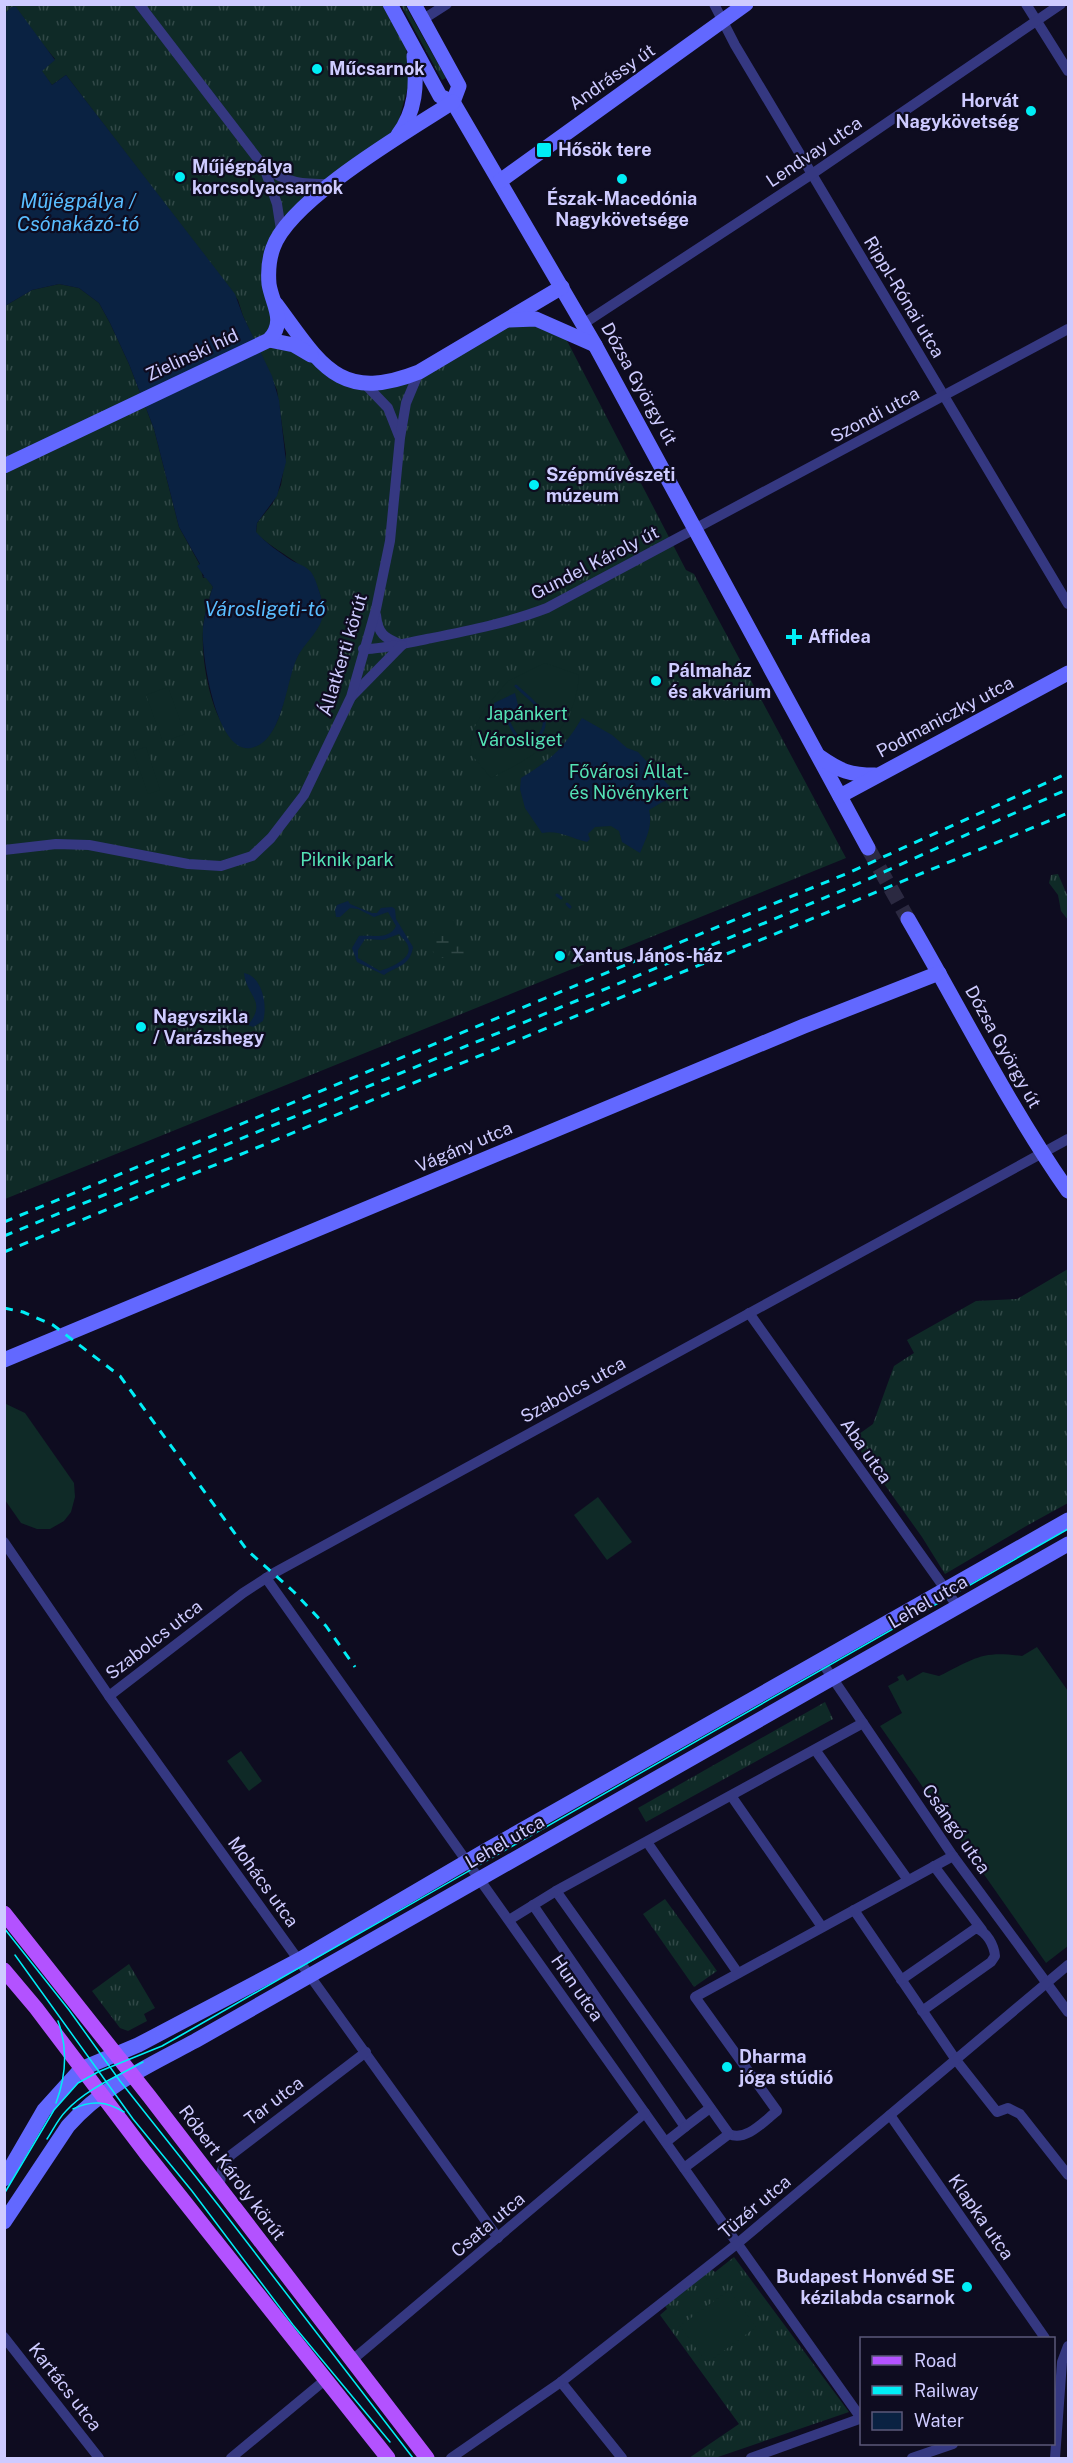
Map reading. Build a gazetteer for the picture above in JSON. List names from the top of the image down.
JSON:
{
  "streets": {
    "main road": [
      "Andrássy út",
      "Zielinski híd",
      "Dózsa György út",
      "Podmaniczky utca",
      "Vágány utca",
      "Lehel utca",
      "Róbert Károly körút"
    ],
    "street": [
      "Lendvay utca",
      "Rippl-Rónai utca",
      "Szondi utca",
      "Gundel Károly út",
      "Állatkerti körút",
      "Szabolcs utca",
      "Aba utca",
      "Csángó utca",
      "Mohács utca",
      "Hun utca",
      "Tar utca",
      "Tüzér utca",
      "Klapka utca",
      "Csata utca",
      "Kartács utca"
    ]
  },
  "crossings": [
    ["Andrássy út", "Rippl-Rónai utca"],
    ["Andrássy út", "Dózsa György út"],
    ["Lendvay utca", "Rippl-Rónai utca"],
    ["Lendvay utca", "Dózsa György út"],
    ["Rippl-Rónai utca", "Szondi utca"],
    ["Dózsa György út", "Szondi utca"],
    ["Dózsa György út", "Gundel Károly út"],
    ["Dózsa György út", "Podmaniczky utca"],
    ["Dózsa György út", "Vágány utca"],
    ["Dózsa György út", "Szabolcs utca"],
    ["Szondi utca", "Gundel Károly út"],
    ["Gundel Károly út", "Állatkerti körút"],
    ["Szabolcs utca", "Aba utca"],
    ["Szabolcs utca", "Mohács utca"],
    ["Szabolcs utca", "Hun utca"],
    ["Aba utca", "Lehel utca"],
    ["Lehel utca", "Csángó utca"],
    ["Lehel utca", "Mohács utca"],
    ["Lehel utca", "Hun utca"],
    ["Lehel utca", "Róbert Károly körút"],
    ["Csángó utca", "Tüzér utca"],
    ["Mohács utca", "Tar utca"],
    ["Mohács utca", "Csata utca"],
    ["Hun utca", "Tüzér utca"],
    ["Hun utca", "Csata utca"],
    ["Tar utca", "Róbert Károly körút"],
    ["Róbert Károly körút", "Csata utca"],
    ["Tüzér utca", "Klapka utca"]
  ],
  "water": ["Műjégpálya / Csónakázó-tó", "Városligeti-tó"],
  "parks": [
    "Japánkert",
    "Városliget",
    "Fővárosi Állat- és Növénykert",
    "Piknik park"
  ],
  "places": {
    "other": [
      "Műcsarnok",
      "Horvát Nagykövetség",
      "Műjégpálya korcsolyacsarnok",
      "Észak-Macedónia Nagykövetsége",
      "Szépművészeti múzeum",
      "Pálmaház és akvárium",
      "Xantus János-ház",
      "Nagyszikla / Varázshegy",
      "Dharma jóga stúdió",
      "Budapest Honvéd SE kézilabda csarnok"
    ],
    "transit": ["Hősök tere"],
    "health": ["Affidea"]
  },
  "legend": ["Road", "Railway", "Water"]
}
